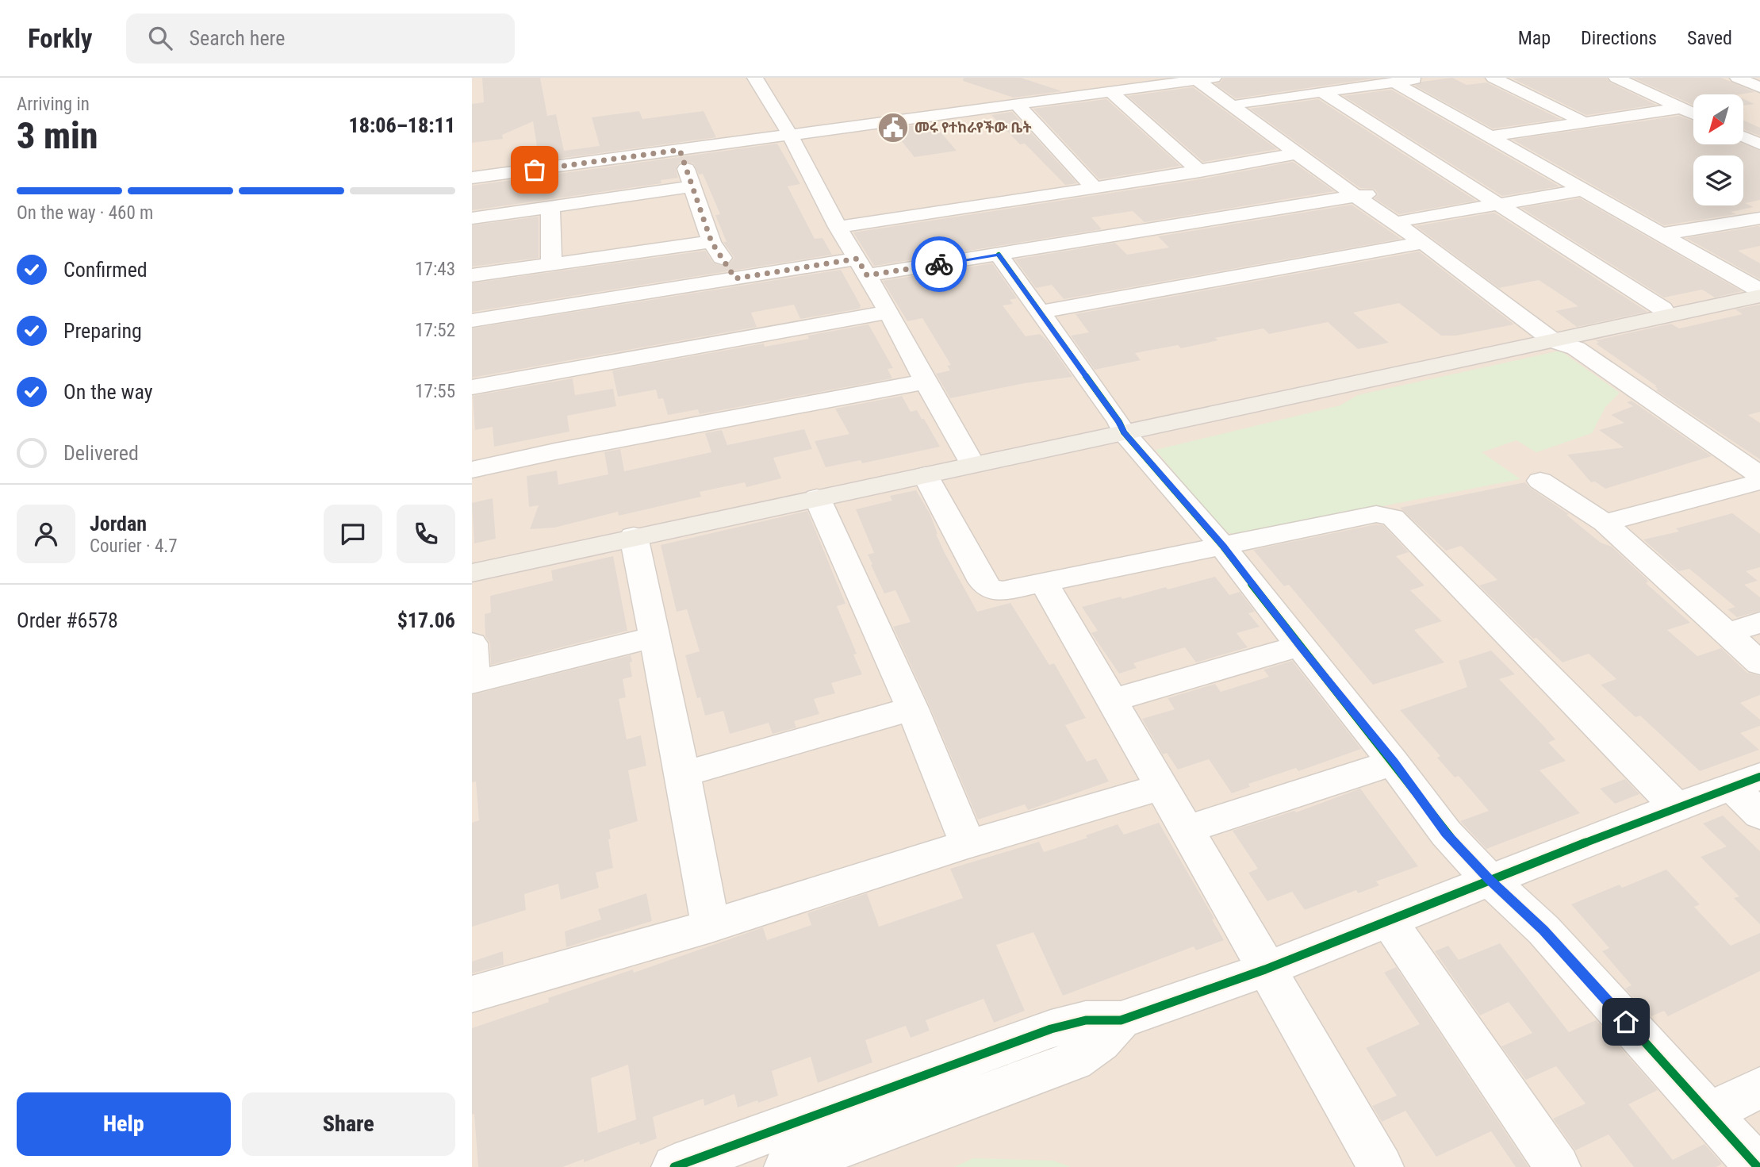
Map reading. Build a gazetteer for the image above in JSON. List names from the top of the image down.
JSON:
{
  "places": {
    "public building": ["መሩ የተከራየችው ቤት"]
  },
  "north": "bottom left",
  "page": {
    "header": "Forkly",
    "search": "Search here",
    "nav": ["Map", "Directions", "Saved"],
    "heading": ["3 min", "Arriving in", "18:06–18:11"],
    "panel": [
      "Jordan",
      "Courier · 4.7",
      "Order #6578",
      "$17.06"
    ],
    "bar": "On the way · 460 m",
    "list": [
      ["Confirmed", "17:43"],
      ["Preparing", "17:52"],
      ["On the way", "17:55"],
      "Delivered"
    ],
    "buttons": ["Help", "Share"]
  }
}
